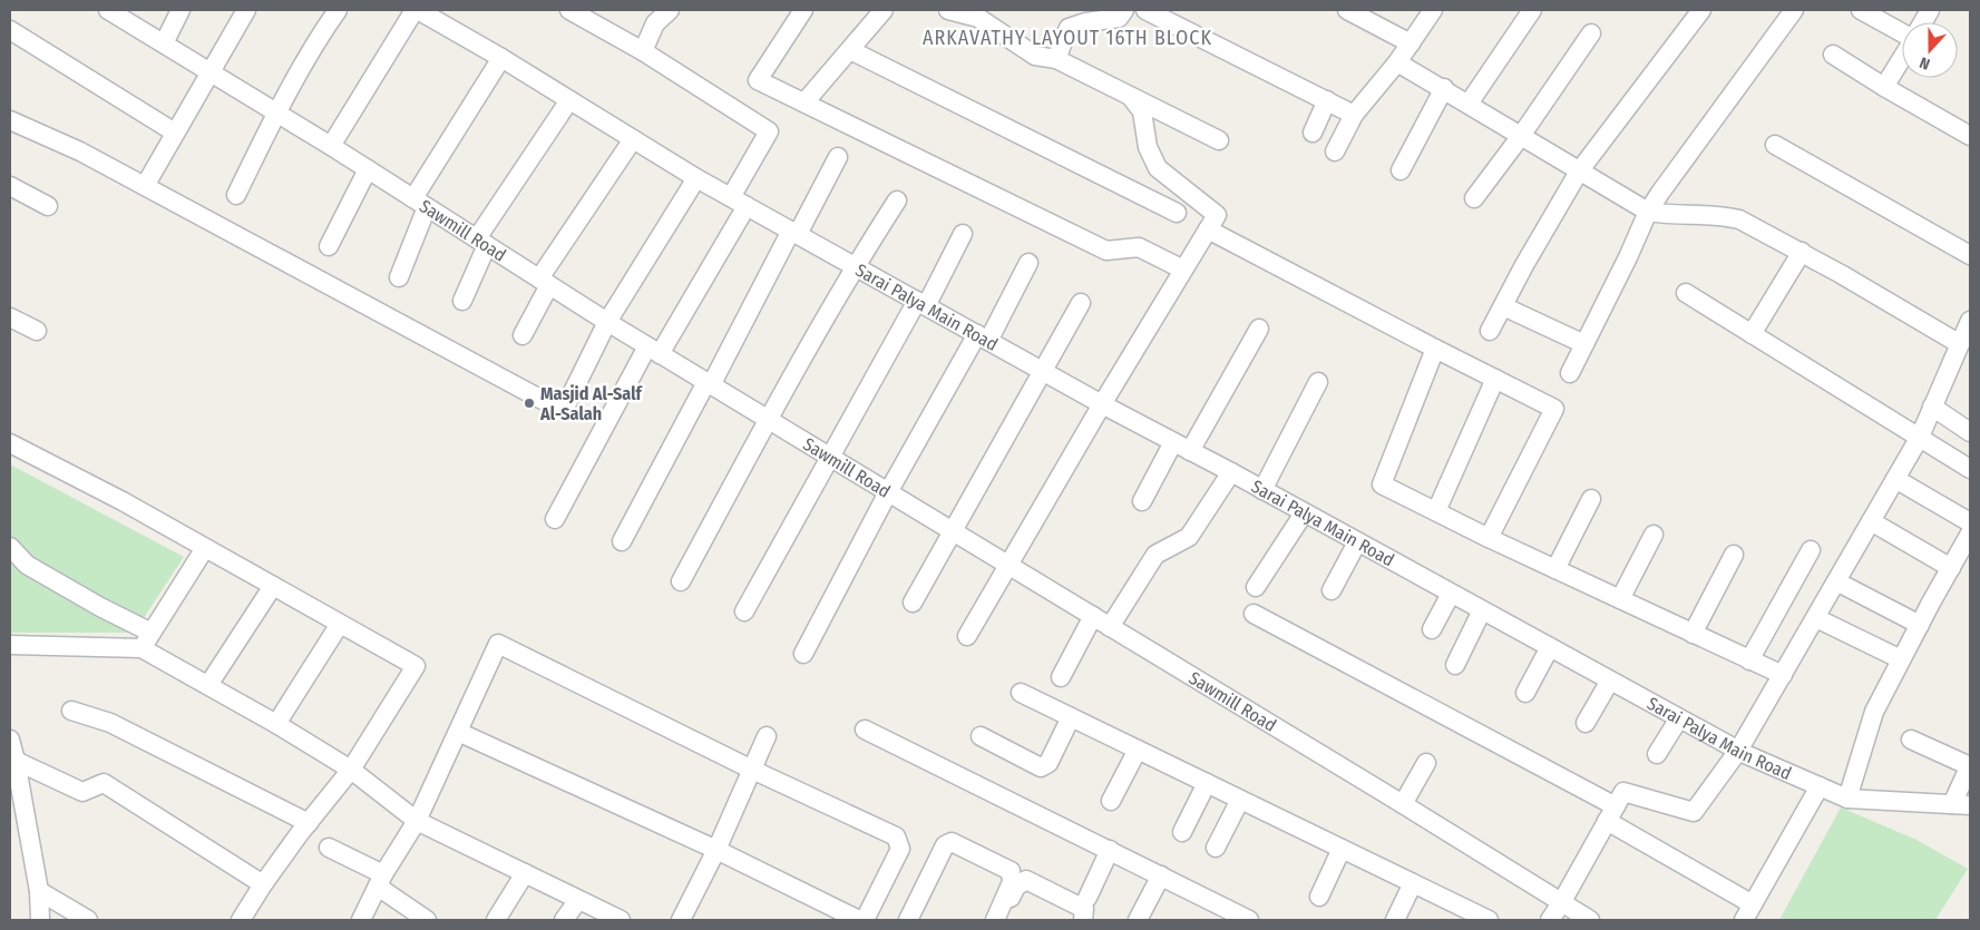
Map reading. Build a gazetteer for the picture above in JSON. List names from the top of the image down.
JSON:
{
  "streets": {
    "street": ["Sawmill Road", "Sarai Palya Main Road"]
  },
  "districts": ["ARKAVATHY LAYOUT 16TH BLOCK"],
  "places": ["Masjid Al-Salf Al-Salah"],
  "north": "bottom"
}
